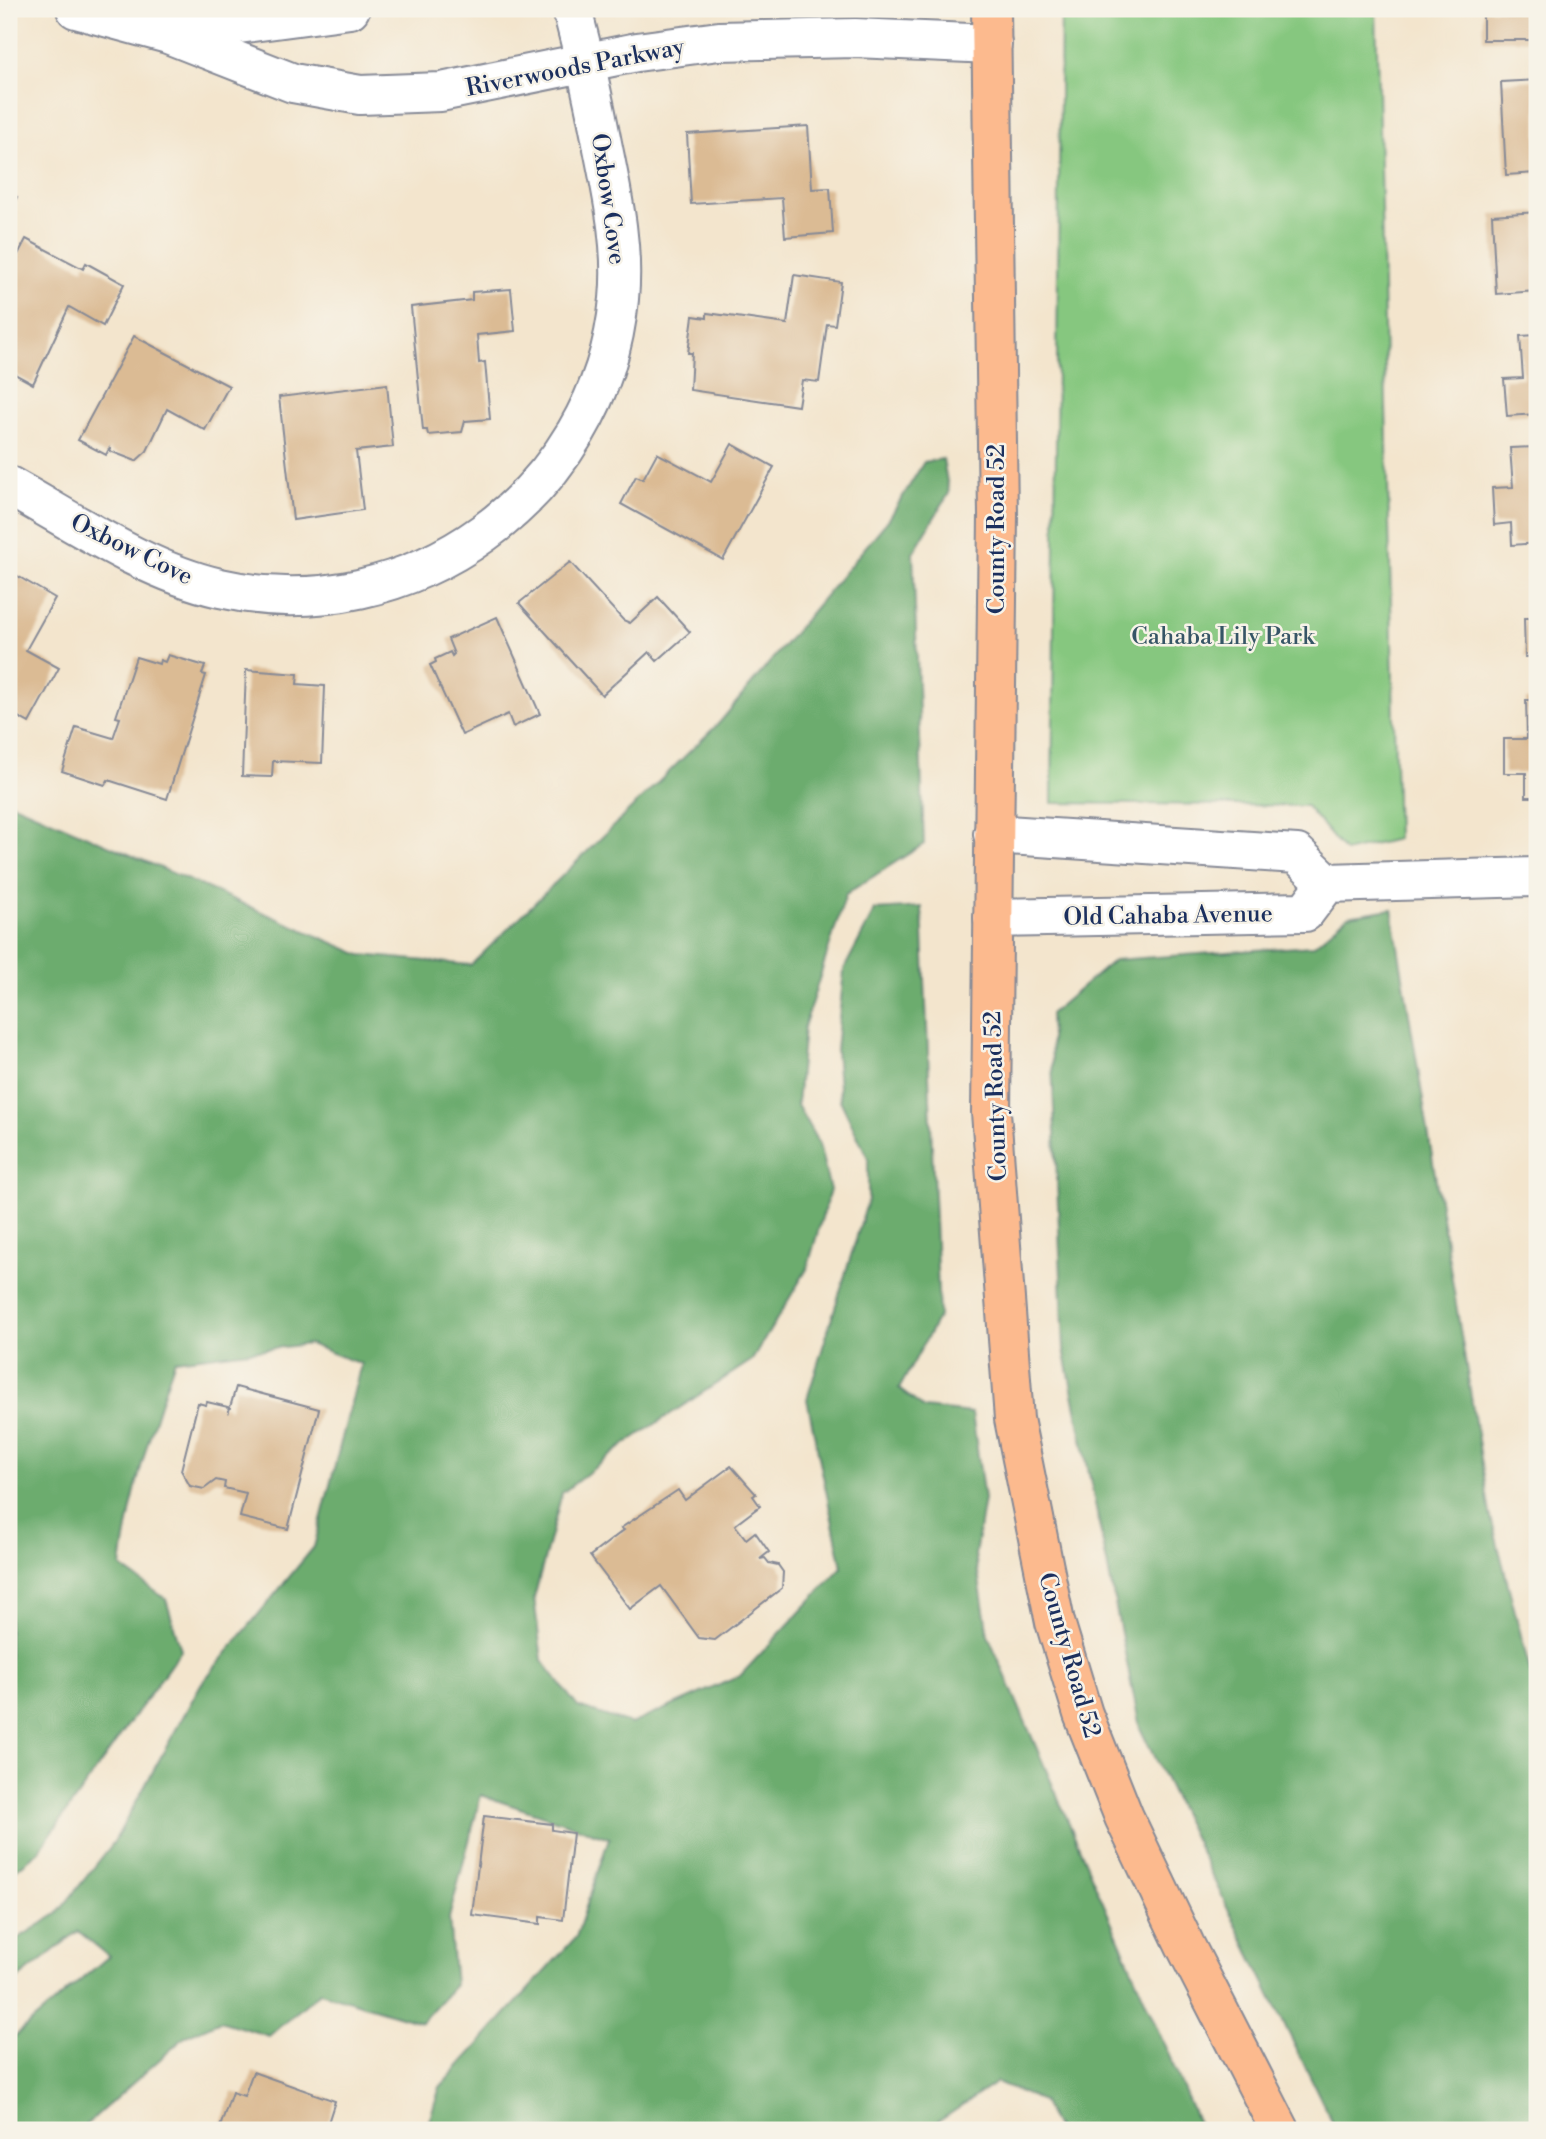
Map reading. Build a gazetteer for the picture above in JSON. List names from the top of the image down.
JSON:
{
  "streets": {
    "main road": ["County Road 52"],
    "street": ["Riverwoods Parkway", "Oxbow Cove", "Old Cahaba Avenue"]
  },
  "crossings": [
    ["Riverwoods Parkway", "Oxbow Cove"],
    ["Riverwoods Parkway", "County Road 52"],
    ["County Road 52", "Old Cahaba Avenue"]
  ],
  "parks": ["Cahaba Lily Park"]
}
